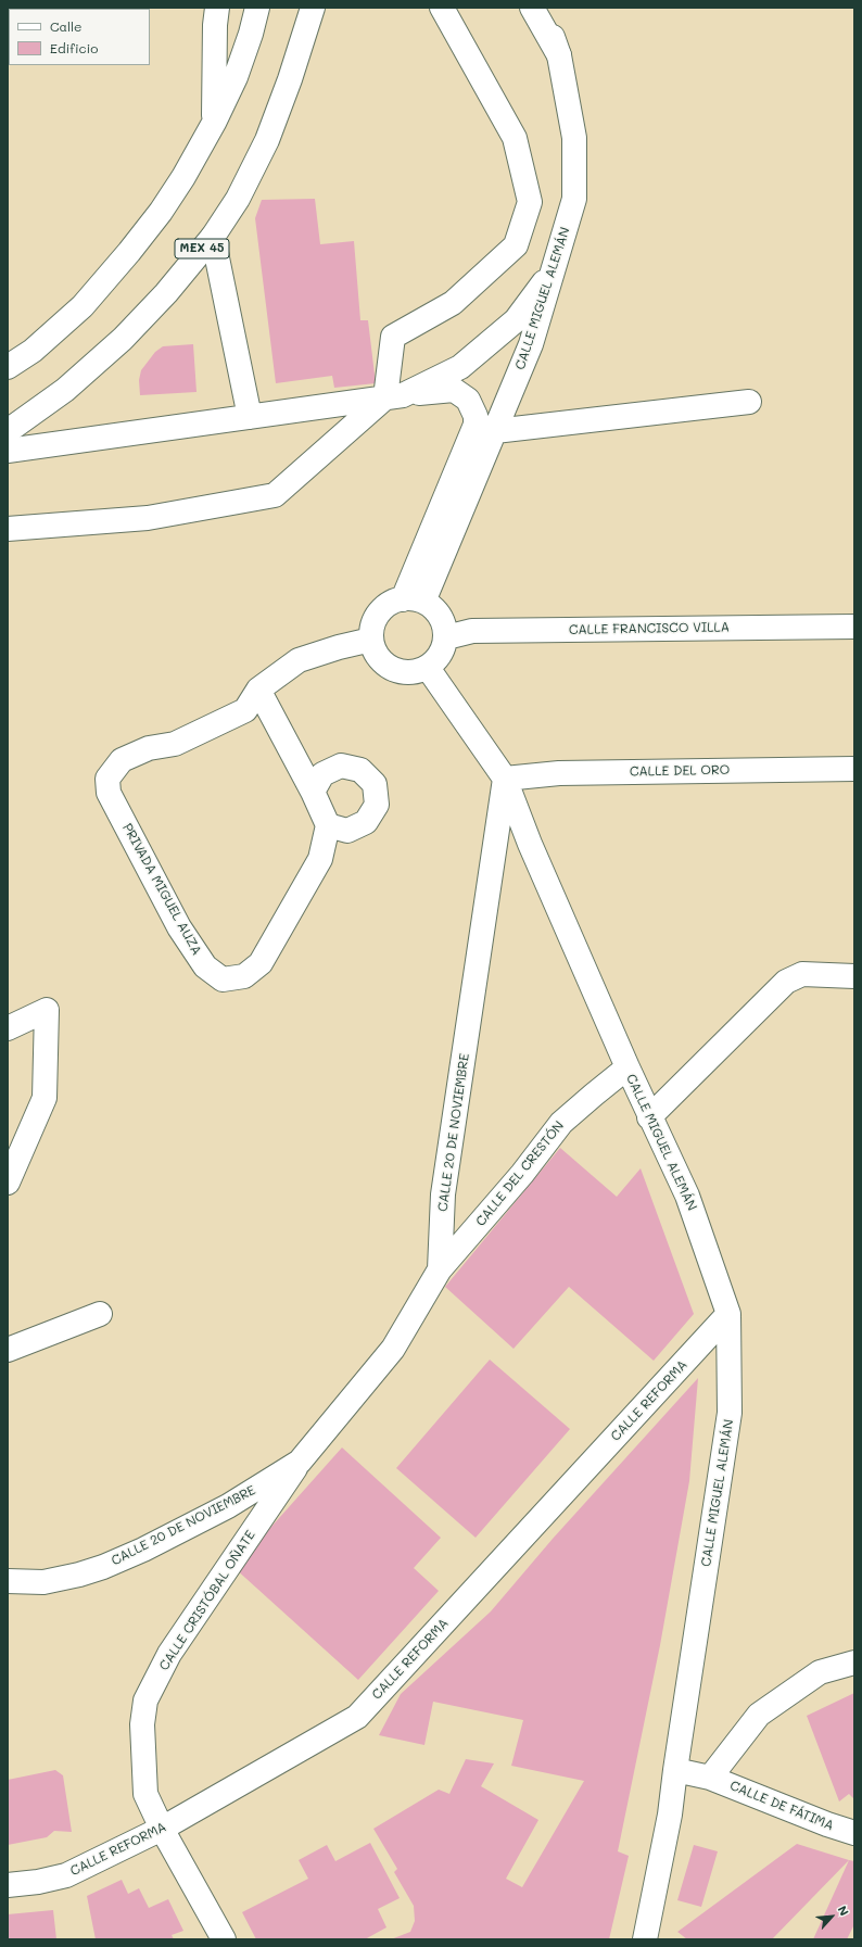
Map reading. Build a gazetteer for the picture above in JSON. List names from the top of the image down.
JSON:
{
  "streets": {
    "street": [
      "MEX 45",
      "CALLE MIGUEL ALEMÁN",
      "CALLE FRANCISCO VILLA",
      "CALLE DEL ORO",
      "PRIVADA MIGUEL AUZA",
      "CALLE 20 DE NOVIEMBRE",
      "CALLE DEL CRESTÓN",
      "CALLE REFORMA",
      "CALLE CRISTÓBAL OÑATE",
      "CALLE DE FÁTIMA"
    ]
  },
  "crossings": [
    ["CALLE MIGUEL ALEMÁN", "CALLE FRANCISCO VILLA"],
    ["CALLE MIGUEL ALEMÁN", "CALLE DEL ORO"],
    ["CALLE MIGUEL ALEMÁN", "PRIVADA MIGUEL AUZA"],
    ["CALLE MIGUEL ALEMÁN", "CALLE 20 DE NOVIEMBRE"],
    ["CALLE MIGUEL ALEMÁN", "CALLE DEL CRESTÓN"],
    ["CALLE MIGUEL ALEMÁN", "CALLE REFORMA"],
    ["CALLE MIGUEL ALEMÁN", "CALLE DE FÁTIMA"],
    ["CALLE FRANCISCO VILLA", "PRIVADA MIGUEL AUZA"],
    ["CALLE DEL ORO", "CALLE 20 DE NOVIEMBRE"],
    ["CALLE 20 DE NOVIEMBRE", "CALLE DEL CRESTÓN"],
    ["CALLE 20 DE NOVIEMBRE", "CALLE CRISTÓBAL OÑATE"],
    ["CALLE REFORMA", "CALLE CRISTÓBAL OÑATE"]
  ],
  "legend": ["Calle", "Edificio"],
  "north": "top right"
}
